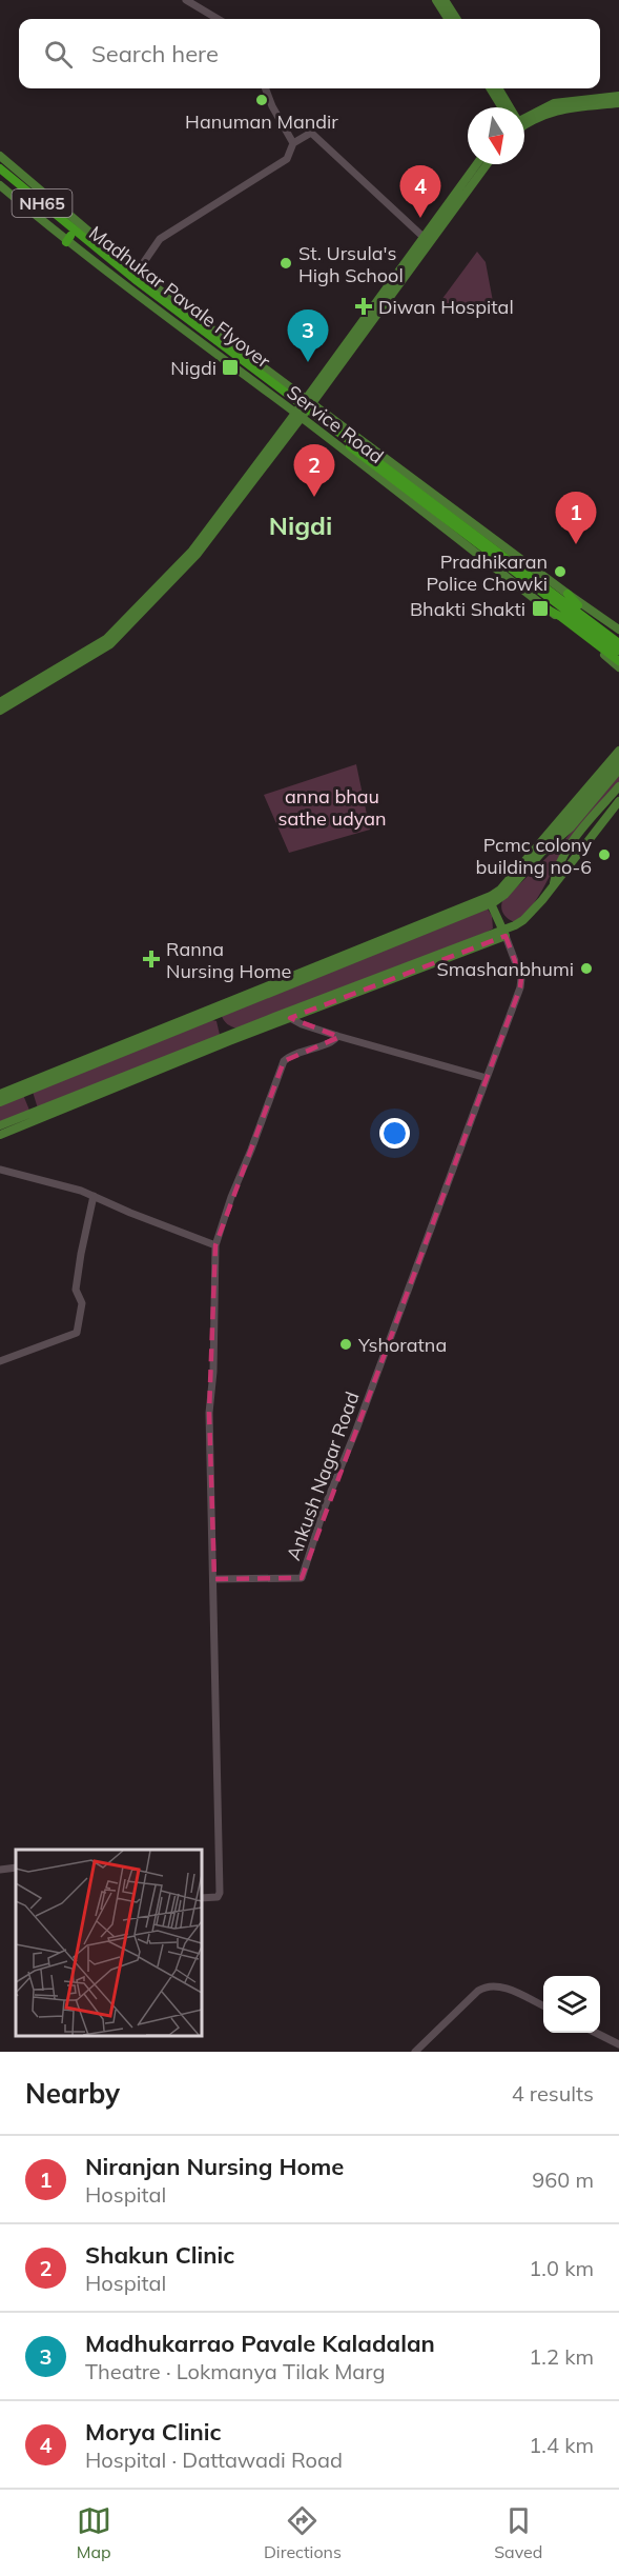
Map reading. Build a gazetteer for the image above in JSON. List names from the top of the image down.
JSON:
{
  "streets": {
    "highway": ["NH65", "Madhukar Pavale Flyover"],
    "main road": ["Service Road"],
    "street": ["Ankush Nagar Road"]
  },
  "crossings": [
    ["NH65", "Madhukar Pavale Flyover"],
    ["NH65", "Service Road"],
    ["Madhukar Pavale Flyover", "Service Road"]
  ],
  "districts": ["Nigdi"],
  "parks": ["anna bhau sathe udyan"],
  "places": {
    "other": [
      "Hanuman Mandir",
      "St. Ursula's High School",
      "Pradhikaran Police Chowki",
      "Pcmc colony building no-6",
      "Smashanbhumi",
      "Yshoratna"
    ],
    "health": ["Diwan Hospital", "Ranna Nursing Home"],
    "transit": ["Nigdi", "Bhakti Shakti"]
  },
  "north": "bottom",
  "page": {
    "search": "Search here",
    "pins": [
      "4",
      "3",
      "2",
      "1"
    ],
    "heading": ["Nearby", "4 results"],
    "list": [
      {
        "mark": "1",
        "name": "Niranjan Nursing Home",
        "note": "Hospital",
        "value": "960 m"
      },
      {
        "mark": "2",
        "name": "Shakun Clinic",
        "note": "Hospital",
        "value": "1.0 km"
      },
      {
        "mark": "3",
        "name": "Madhukarrao Pavale Kaladalan",
        "note": "Theatre · Lokmanya Tilak Marg",
        "value": "1.2 km"
      },
      {
        "mark": "4",
        "name": "Morya Clinic",
        "note": "Hospital · Dattawadi Road",
        "value": "1.4 km"
      }
    ],
    "nav": ["Map", "Directions", "Saved"]
  }
}
